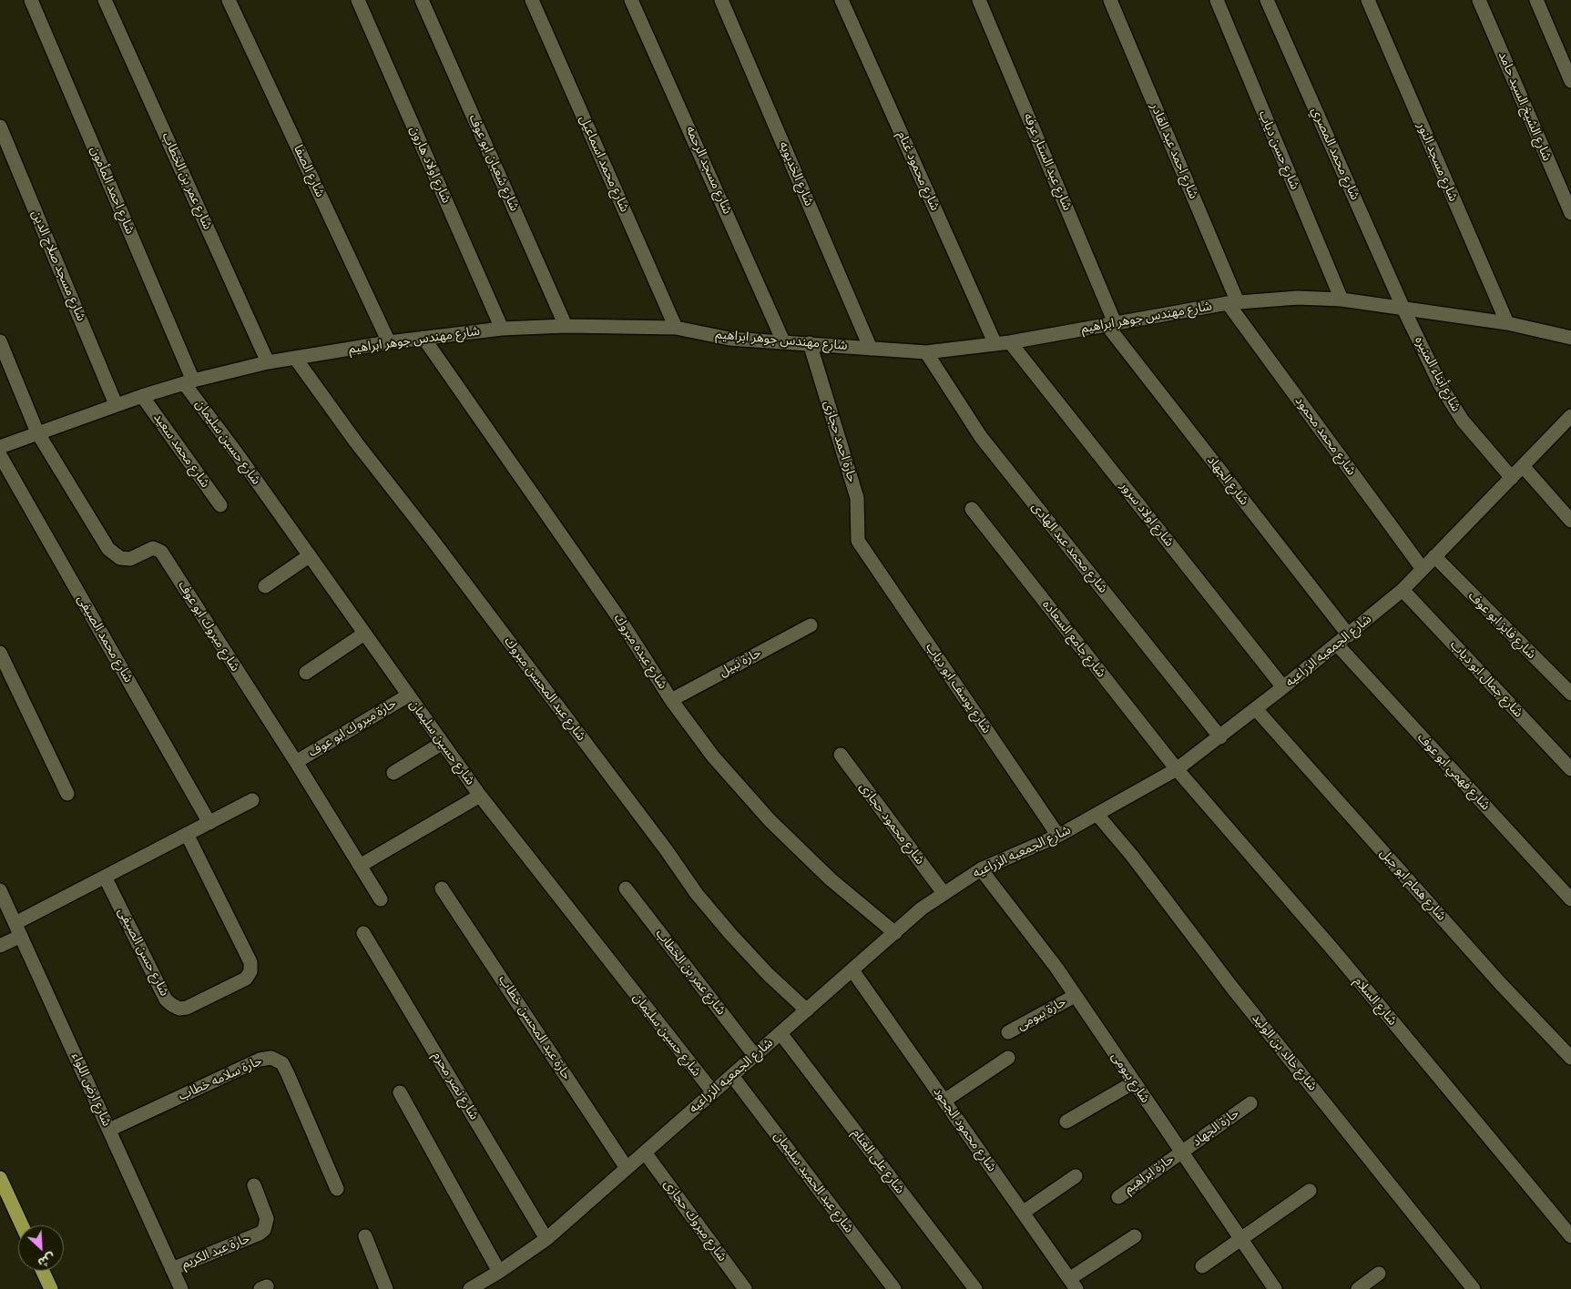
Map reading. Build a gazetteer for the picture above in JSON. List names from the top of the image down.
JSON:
{
  "streets": {
    "street": [
      "شارع الشيخ السيد حامد",
      "شارع حسن دياب",
      "شارع احمد عبد القادر",
      "شارع محمد المصري",
      "شارع عبد الستار عرفه",
      "شارع مسجد النور",
      "شارع شعبان ابو عوف",
      "شارع محمد اسماعيل",
      "شارع اولاد هارون",
      "شارع مسجد الرحمه",
      "شارع الصفا",
      "شارع محمود غنام",
      "شارع الخديويه",
      "شارع عمر بن الخطاب",
      "شارع احمد المأمون",
      "شارع مسجد صلاح الدين",
      "شارع مهندس جوهر ابراهيم",
      "شارع أبناء المنيره",
      "شارع محمد محمود",
      "حارة احمد حجازى",
      "شارع حسين سليمان",
      "شارع محمد سعيد",
      "شارع الجهاد",
      "شارع اولاد سرور",
      "شارع محمد عبد الهادى",
      "شارع فايز ابو عوف",
      "شارع مبروك ابو عوف",
      "شارع محمد الصيفى",
      "شارع جامع السعاده",
      "شارع الجمعيه الزراعيه",
      "شارع عبده مبروك",
      "حارة نبيل",
      "شارع جمال ابو دياب",
      "شارع يوسف ابو دياب",
      "شارع عبد المحسن مبروك",
      "حارة مبروك ابو عوف",
      "شارع فهمي ابو عوف",
      "شارع محمود حجازى",
      "شارع همام ابو جبل",
      "شارع حسن الصيفى",
      "شارع السلام",
      "حارة بيومى",
      "حارة عبد المحسن خطاب",
      "شارع خالد بن الوليد",
      "شارع بيومى",
      "حارة سلامه خطاب",
      "شارع نصر محرم",
      "شارع ارض اللواء",
      "حارة الجهاد",
      "شارع محمود الجحود",
      "شارع على الغنام",
      "حارة ابراهيم",
      "شارع عبد الحميد سليمان",
      "شارع مبروك حجازى",
      "حارة عبد الكريم"
    ]
  },
  "crossings": [
    ["شارع حسن دياب", "شارع مهندس جوهر ابراهيم"],
    ["شارع احمد عبد القادر", "شارع مهندس جوهر ابراهيم"],
    ["شارع احمد عبد القادر", "شارع محمد محمود"],
    ["شارع محمد المصري", "شارع مهندس جوهر ابراهيم"],
    ["شارع محمد المصري", "شارع أبناء المنيره"],
    ["شارع عبد الستار عرفه", "شارع مهندس جوهر ابراهيم"],
    ["شارع عبد الستار عرفه", "شارع الجهاد"],
    ["شارع مسجد النور", "شارع مهندس جوهر ابراهيم"],
    ["شارع شعبان ابو عوف", "شارع مهندس جوهر ابراهيم"],
    ["شارع محمد اسماعيل", "شارع مهندس جوهر ابراهيم"],
    ["شارع اولاد هارون", "شارع مهندس جوهر ابراهيم"],
    ["شارع مسجد الرحمه", "شارع مهندس جوهر ابراهيم"],
    ["شارع الصفا", "شارع مهندس جوهر ابراهيم"],
    ["شارع محمود غنام", "شارع مهندس جوهر ابراهيم"],
    ["شارع الخديويه", "شارع مهندس جوهر ابراهيم"],
    ["شارع عمر بن الخطاب", "شارع مهندس جوهر ابراهيم"],
    ["شارع عمر بن الخطاب", "شارع الجمعيه الزراعيه"],
    ["شارع احمد المأمون", "شارع مهندس جوهر ابراهيم"],
    ["شارع احمد المأمون", "شارع حسين سليمان"],
    ["شارع مسجد صلاح الدين", "شارع مهندس جوهر ابراهيم"],
    ["شارع مهندس جوهر ابراهيم", "شارع أبناء المنيره"],
    ["شارع مهندس جوهر ابراهيم", "شارع محمد محمود"],
    ["شارع مهندس جوهر ابراهيم", "حارة احمد حجازى"],
    ["شارع مهندس جوهر ابراهيم", "شارع حسين سليمان"],
    ["شارع مهندس جوهر ابراهيم", "شارع محمد سعيد"],
    ["شارع مهندس جوهر ابراهيم", "شارع الجهاد"],
    ["شارع مهندس جوهر ابراهيم", "شارع اولاد سرور"],
    ["شارع مهندس جوهر ابراهيم", "شارع محمد عبد الهادى"],
    ["شارع مهندس جوهر ابراهيم", "شارع مبروك ابو عوف"],
    ["شارع مهندس جوهر ابراهيم", "شارع عبده مبروك"],
    ["شارع مهندس جوهر ابراهيم", "شارع عبد المحسن مبروك"],
    ["شارع أبناء المنيره", "شارع الجمعيه الزراعيه"],
    ["شارع محمد محمود", "شارع الجمعيه الزراعيه"],
    ["حارة احمد حجازى", "شارع يوسف ابو دياب"],
    ["شارع حسين سليمان", "شارع الجمعيه الزراعيه"],
    ["شارع حسين سليمان", "حارة مبروك ابو عوف"],
    ["شارع الجهاد", "شارع الجمعيه الزراعيه"],
    ["شارع اولاد سرور", "شارع الجمعيه الزراعيه"],
    ["شارع محمد عبد الهادى", "شارع الجمعيه الزراعيه"],
    ["شارع فايز ابو عوف", "شارع الجمعيه الزراعيه"],
    ["شارع مبروك ابو عوف", "حارة مبروك ابو عوف"],
    ["شارع جامع السعاده", "شارع الجمعيه الزراعيه"],
    ["شارع جامع السعاده", "شارع السلام"],
    ["شارع الجمعيه الزراعيه", "شارع عبده مبروك"],
    ["شارع الجمعيه الزراعيه", "شارع جمال ابو دياب"],
    ["شارع الجمعيه الزراعيه", "شارع يوسف ابو دياب"],
    ["شارع الجمعيه الزراعيه", "شارع عبد المحسن مبروك"],
    ["شارع الجمعيه الزراعيه", "شارع فهمي ابو عوف"],
    ["شارع الجمعيه الزراعيه", "شارع محمود حجازى"],
    ["شارع الجمعيه الزراعيه", "شارع همام ابو جبل"],
    ["شارع الجمعيه الزراعيه", "شارع السلام"],
    ["شارع الجمعيه الزراعيه", "حارة عبد المحسن خطاب"],
    ["شارع الجمعيه الزراعيه", "شارع خالد بن الوليد"],
    ["شارع الجمعيه الزراعيه", "شارع بيومى"],
    ["شارع الجمعيه الزراعيه", "شارع نصر محرم"],
    ["شارع الجمعيه الزراعيه", "شارع محمود الجحود"],
    ["شارع الجمعيه الزراعيه", "شارع على الغنام"],
    ["شارع الجمعيه الزراعيه", "شارع عبد الحميد سليمان"],
    ["شارع الجمعيه الزراعيه", "شارع مبروك حجازى"],
    ["شارع عبده مبروك", "حارة نبيل"],
    ["حارة بيومى", "شارع بيومى"],
    ["شارع بيومى", "حارة الجهاد"],
    ["شارع بيومى", "حارة ابراهيم"],
    ["حارة سلامه خطاب", "شارع ارض اللواء"],
    ["شارع ارض اللواء", "حارة عبد الكريم"],
    ["حارة الجهاد", "حارة ابراهيم"]
  ],
  "north": "bottom right"
}
